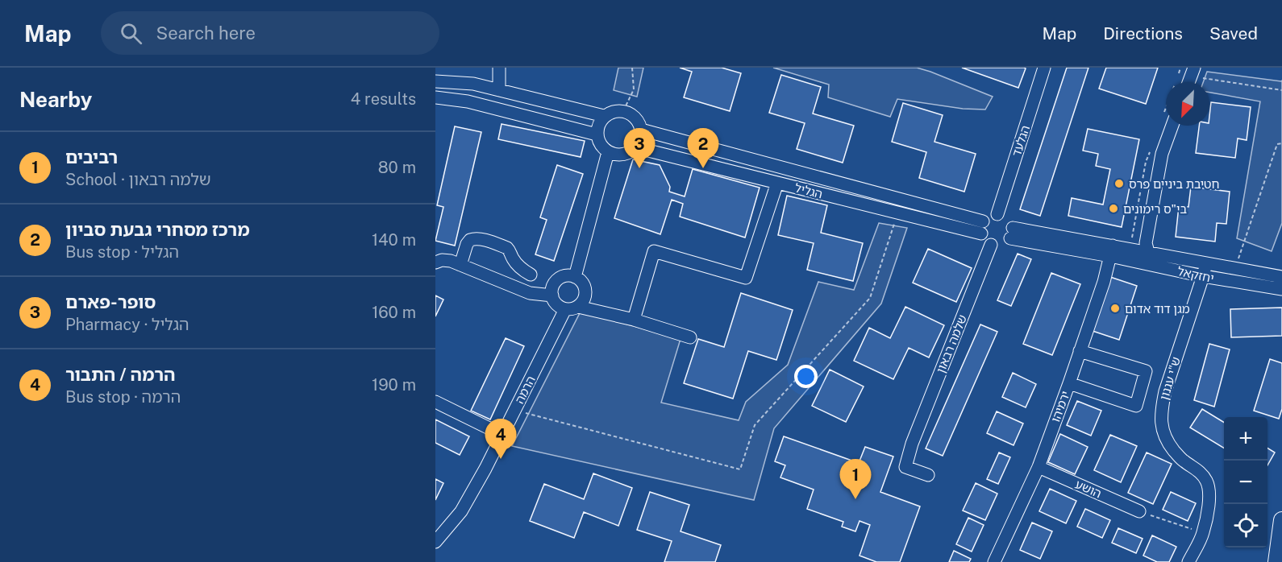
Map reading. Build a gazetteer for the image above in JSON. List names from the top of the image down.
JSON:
{
  "streets": {
    "street": [
      "הגלעד",
      "הגליל",
      "יחזקאל",
      "שלמה רבאון",
      "ש\"י עגנון",
      "הרמה",
      "ירמיהו",
      "הושע"
    ]
  },
  "crossings": [
    ["הגלעד", "הגליל"],
    ["הגלעד", "שלמה רבאון"],
    ["הגליל", "שלמה רבאון"],
    ["יחזקאל", "ש\"י עגנון"],
    ["יחזקאל", "ירמיהו"],
    ["ירמיהו", "הושע"]
  ],
  "places": ["חטיבת ביניים פרס", "בי\"ס רימונים", "מגן דוד אדום"],
  "north": "bottom left",
  "page": {
    "header": "Map",
    "search": "Search here",
    "nav": ["Map", "Directions", "Saved"],
    "heading": ["Nearby", "4 results"],
    "pins": [
      "2",
      "3",
      "4",
      "1"
    ],
    "list": [
      {
        "mark": "1",
        "name": "רביבים",
        "note": "School · שלמה רבאון",
        "value": "80 m"
      },
      {
        "mark": "2",
        "name": "מרכז מסחרי גבעת סביון",
        "note": "Bus stop · הגליל",
        "value": "140 m"
      },
      {
        "mark": "3",
        "name": "סופר-פארם",
        "note": "Pharmacy · הגליל",
        "value": "160 m"
      },
      {
        "mark": "4",
        "name": "הרמה / התבור",
        "note": "Bus stop · הרמה",
        "value": "190 m"
      }
    ],
    "map_buttons": ["+", "−"]
  }
}
